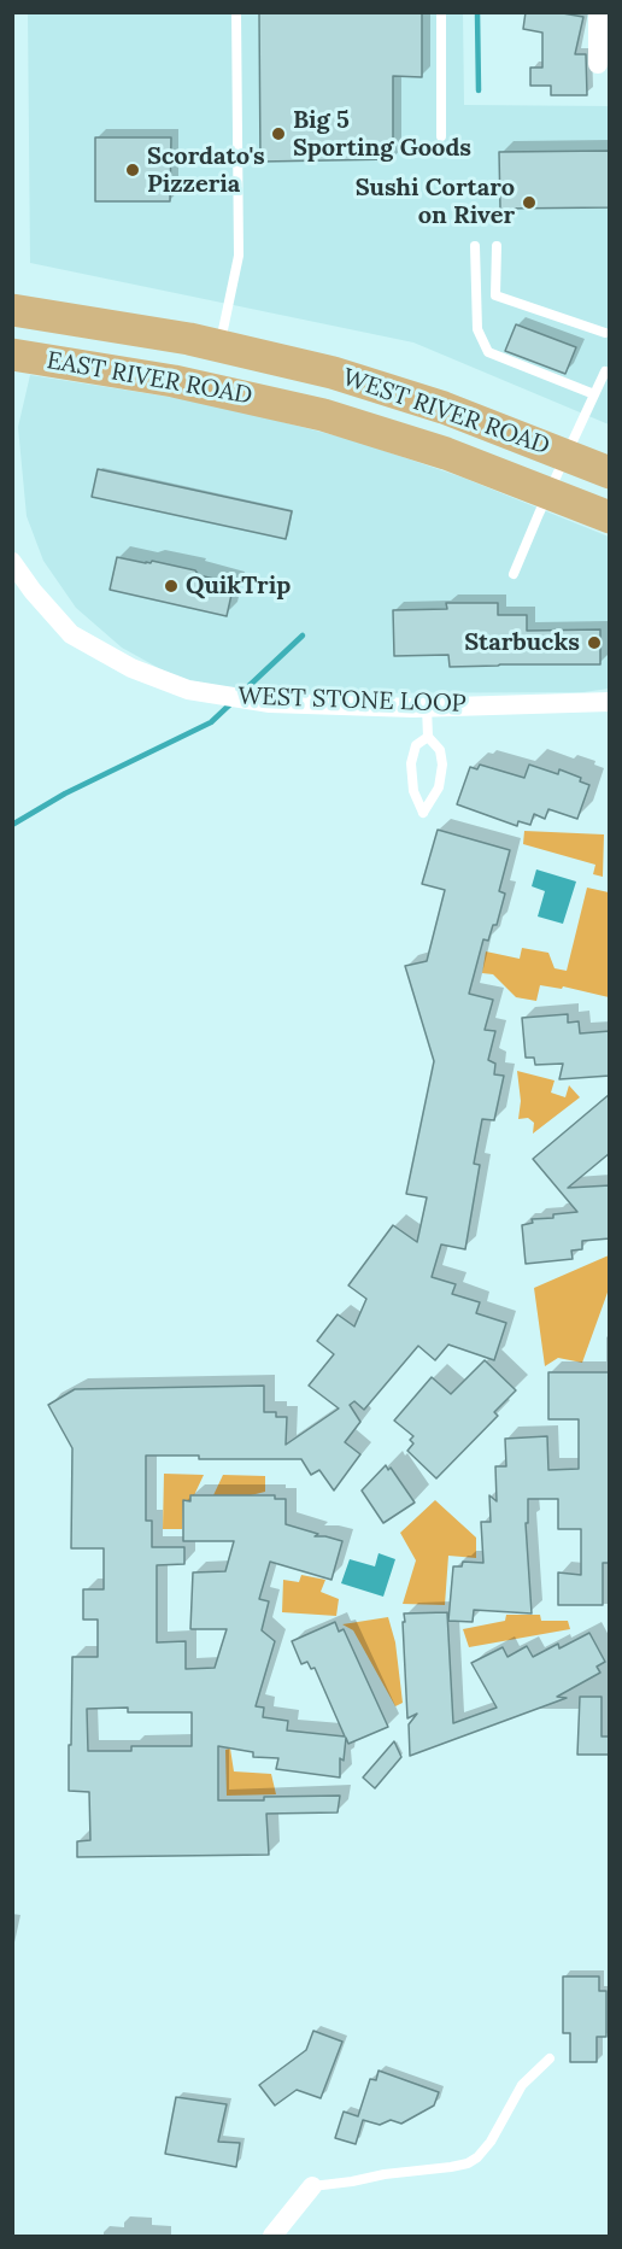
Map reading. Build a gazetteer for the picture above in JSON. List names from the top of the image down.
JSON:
{
  "streets": {
    "main road": ["EAST RIVER ROAD", "WEST RIVER ROAD"],
    "street": ["WEST STONE LOOP"]
  },
  "crossings": [
    ["EAST RIVER ROAD", "WEST RIVER ROAD"]
  ],
  "places": [
    "Big 5 Sporting Goods",
    "Scordato's Pizzeria",
    "Sushi Cortaro on River",
    "QuikTrip",
    "Starbucks"
  ]
}
